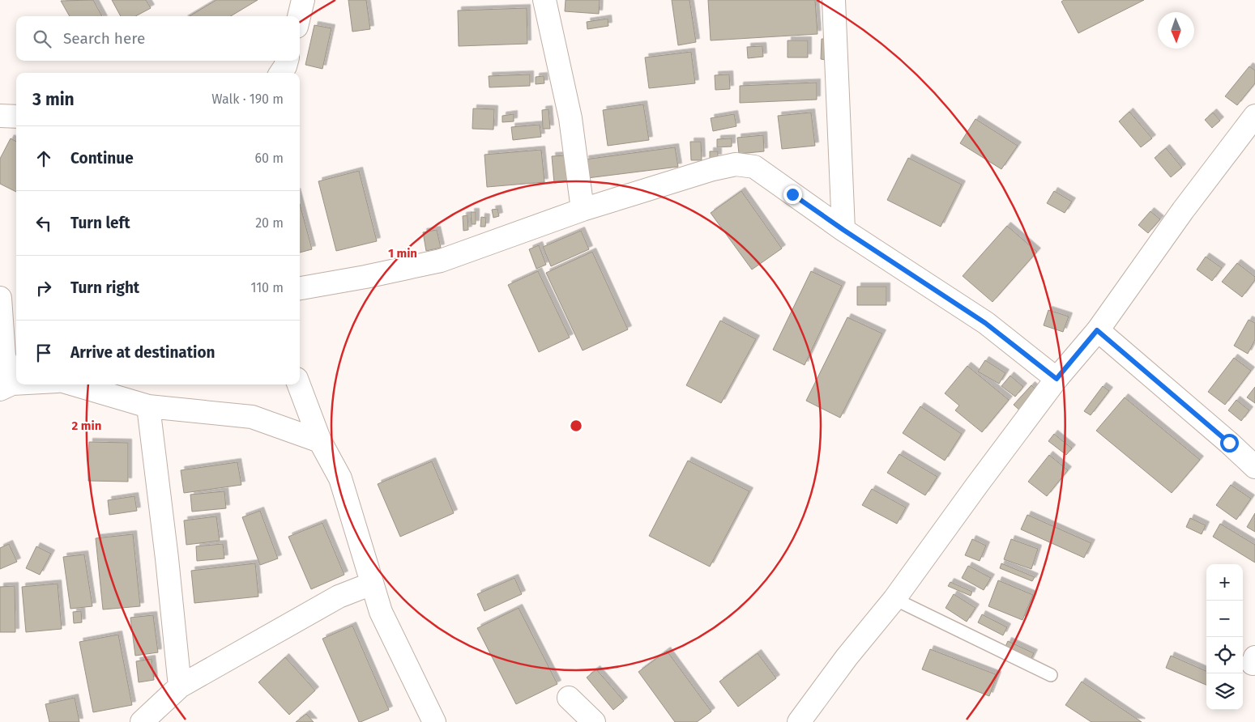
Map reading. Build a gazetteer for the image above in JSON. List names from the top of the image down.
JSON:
{
  "north": "bottom",
  "page": {
    "search": "Search here",
    "heading": ["3 min", "Walk · 190 m"],
    "list": [
      ["Continue", "60 m"],
      ["Turn left", "20 m"],
      ["Turn right", "110 m"],
      "Arrive at destination"
    ],
    "map_buttons": ["+", "−"]
  },
  "rings": ["1 min", "2 min"]
}
